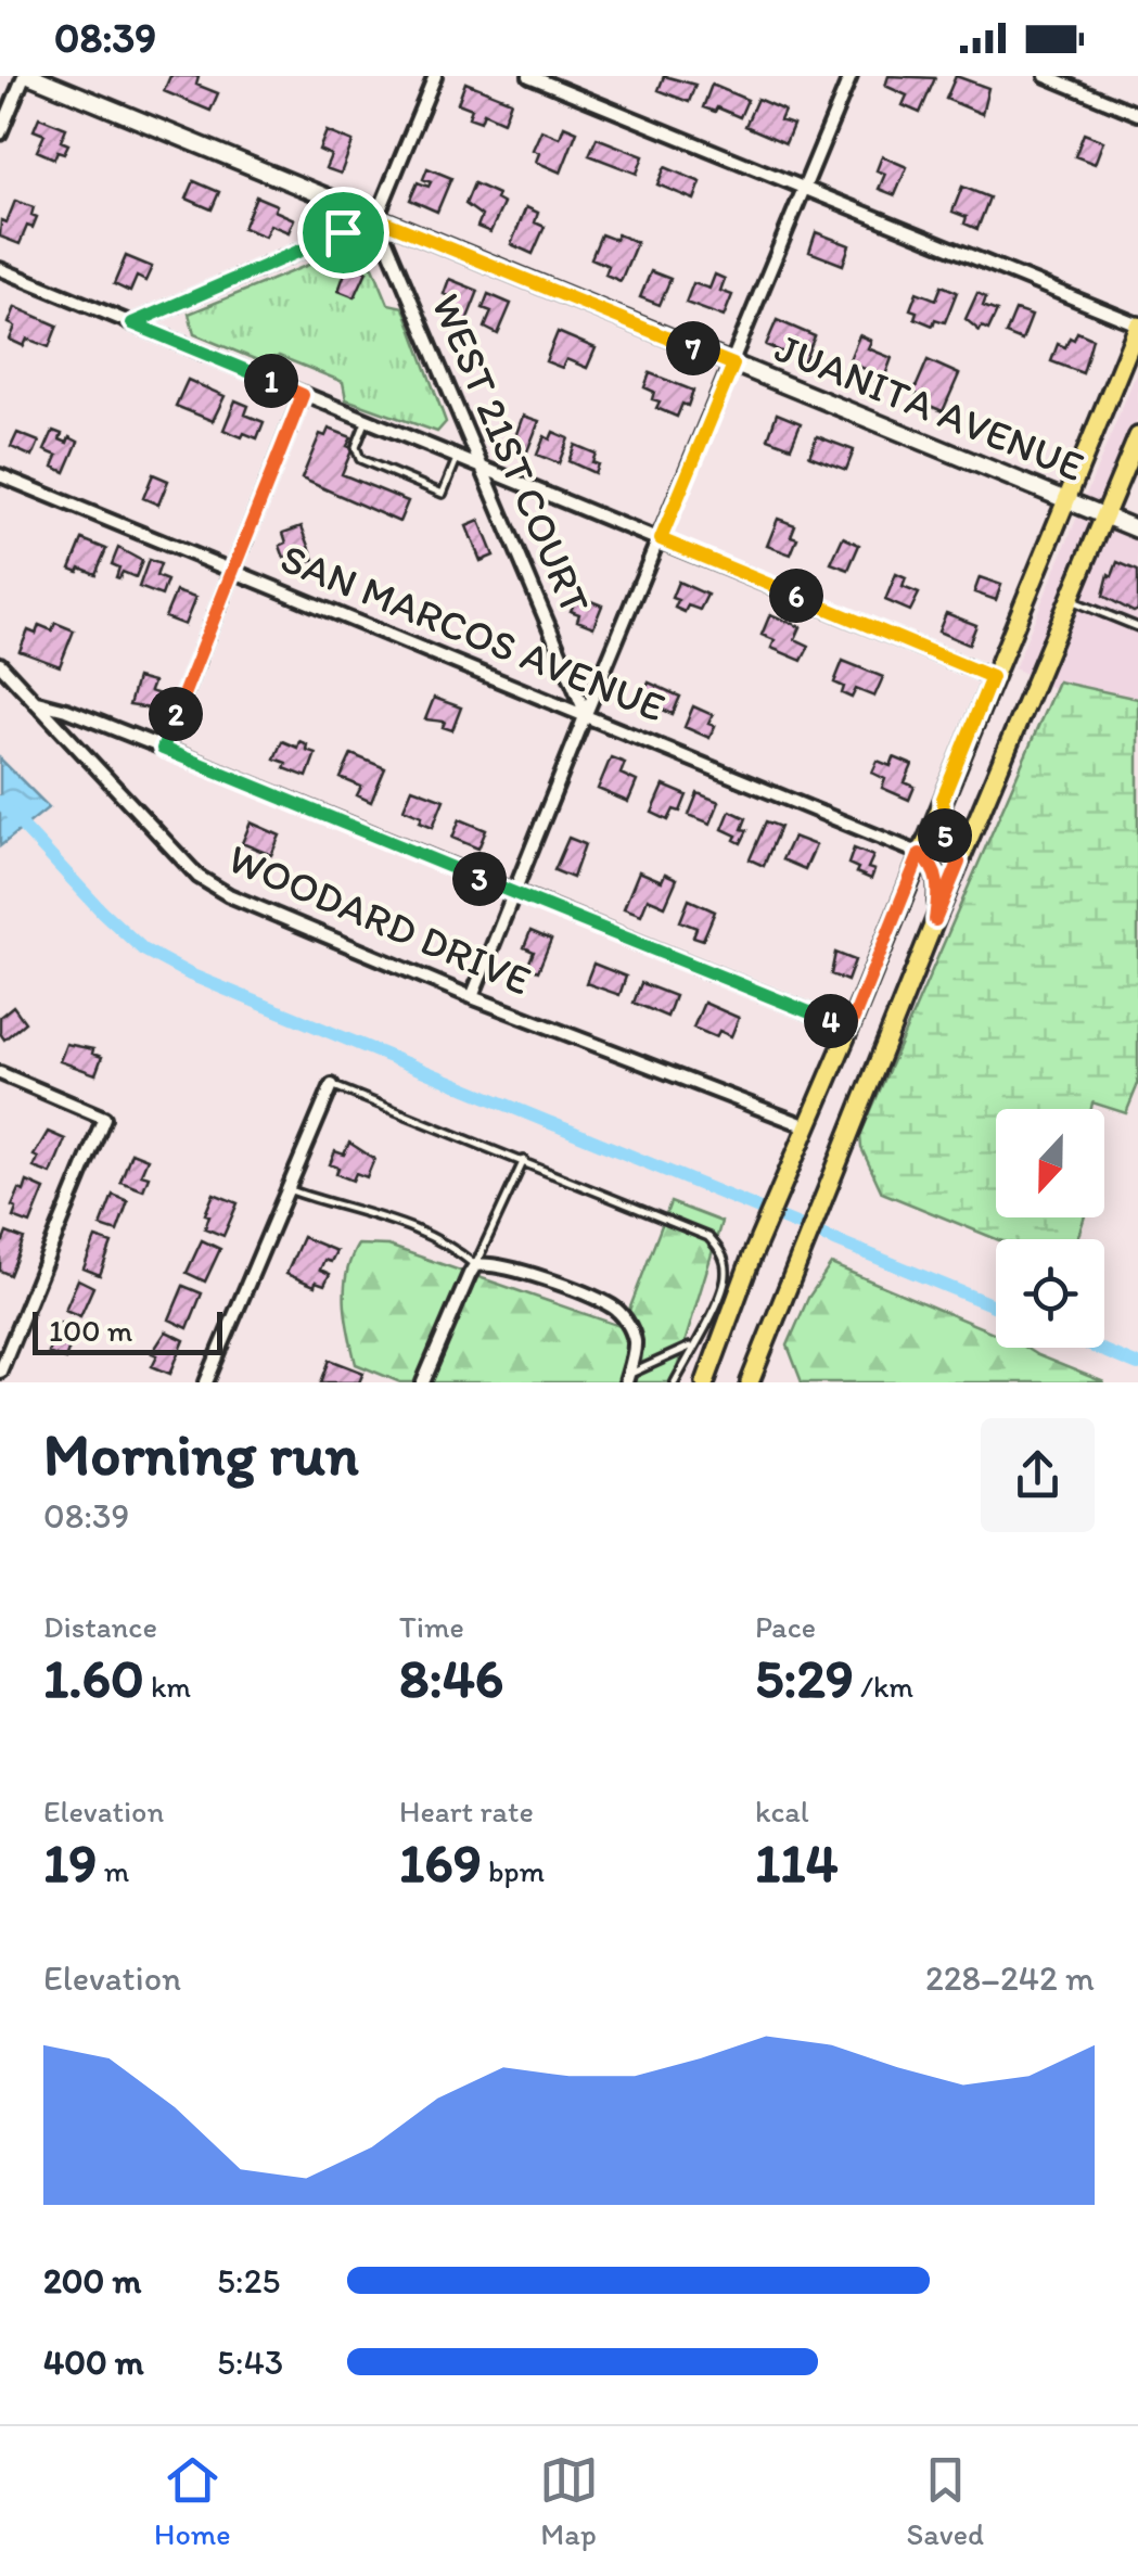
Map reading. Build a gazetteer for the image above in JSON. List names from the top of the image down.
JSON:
{
  "streets": {
    "street": [
      "JUANITA AVENUE",
      "WEST 21ST COURT",
      "SAN MARCOS AVENUE",
      "WOODARD DRIVE"
    ]
  },
  "crossings": [
    ["JUANITA AVENUE", "WEST 21ST COURT"],
    ["WEST 21ST COURT", "SAN MARCOS AVENUE"]
  ],
  "scale_bar": "100 m",
  "north": "bottom",
  "page": {
    "status": "08:39",
    "pins": [
      "7",
      "1",
      "6",
      "2",
      "5",
      "3",
      "4"
    ],
    "scale": "100 m",
    "heading": ["Morning run", "08:39"],
    "stats": [
      ["Distance", "1.60 km"],
      ["Time", "8:46"],
      ["Pace", "5:29 /km"],
      ["Elevation", "19 m"],
      ["Heart rate", "169 bpm"],
      ["kcal", "114"]
    ],
    "chart": ["Elevation", "228–242 m"],
    "list": [
      {
        "name": "200 m",
        "note": "5:25"
      },
      {
        "name": "400 m",
        "note": "5:43"
      }
    ],
    "tabs": ["Home", "Map", "Saved"]
  }
}
